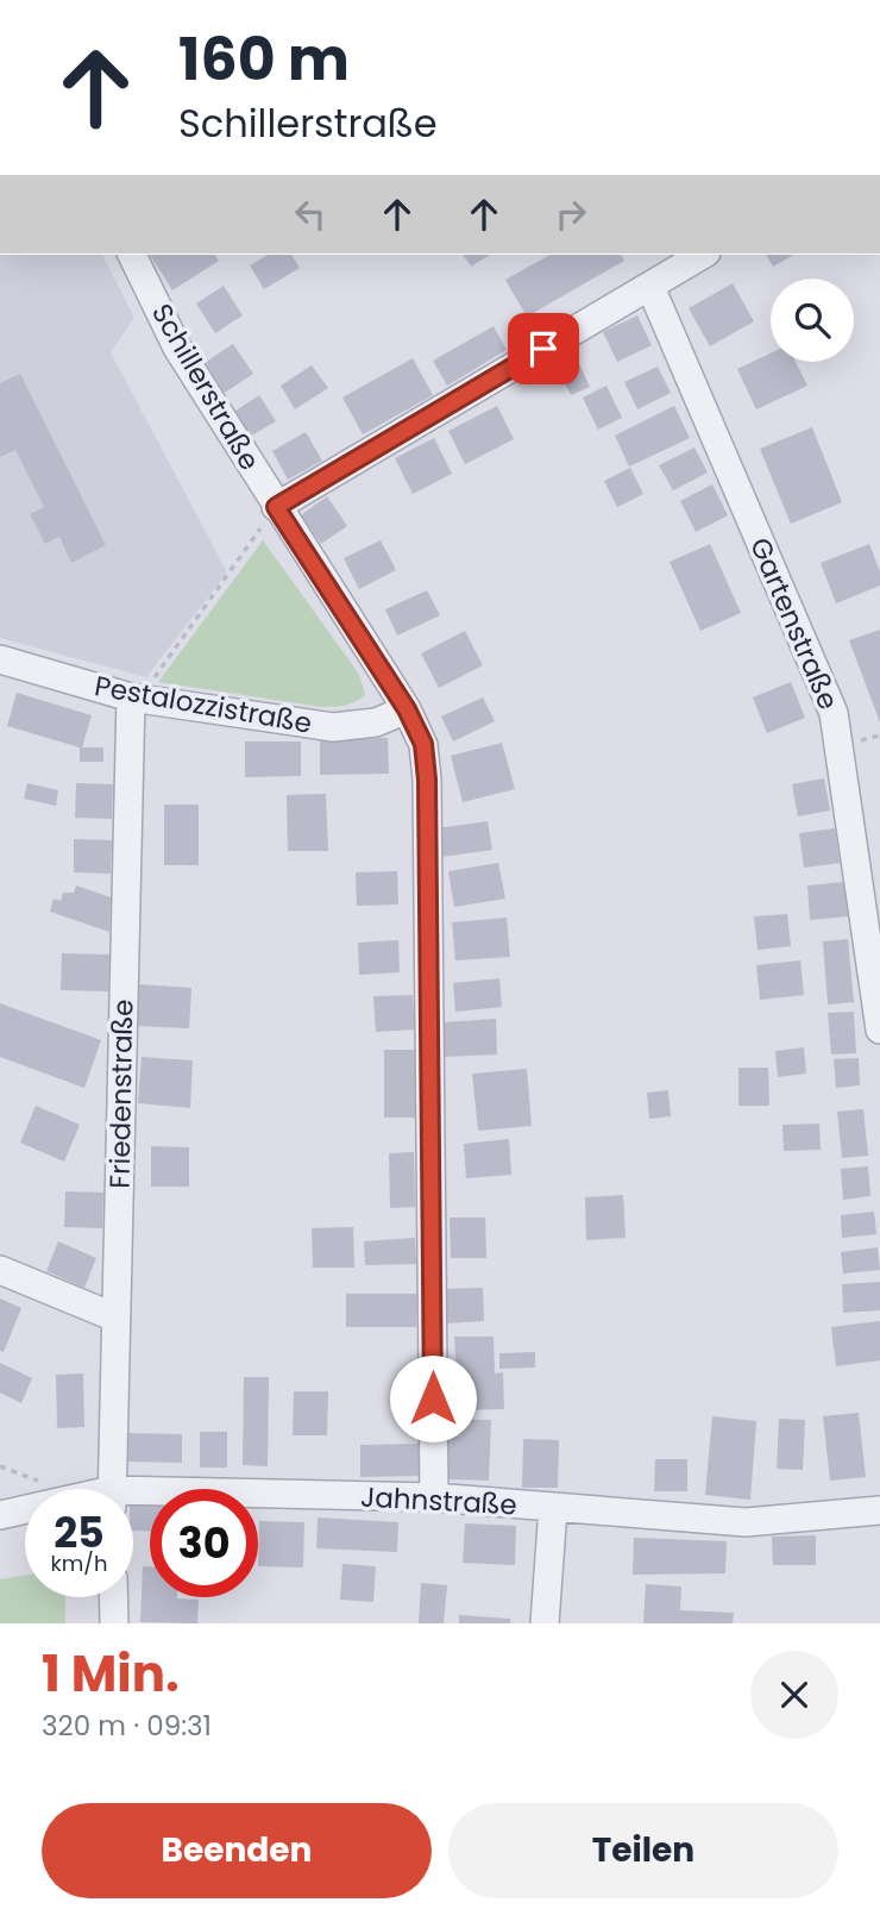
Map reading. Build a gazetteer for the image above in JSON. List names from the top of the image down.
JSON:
{
  "streets": {
    "street": [
      "Schillerstraße",
      "Gartenstraße",
      "Pestalozzistraße",
      "Friedenstraße",
      "Jahnstraße"
    ]
  },
  "crossings": [
    ["Schillerstraße", "Pestalozzistraße"],
    ["Schillerstraße", "Jahnstraße"],
    ["Pestalozzistraße", "Friedenstraße"]
  ],
  "page": {
    "turn": ["160 m", "Schillerstraße"],
    "speed": "25 km/h",
    "limit": "30",
    "heading": ["1 Min.", "320 m · 09:31"],
    "buttons": ["Beenden", "Teilen"]
  }
}
